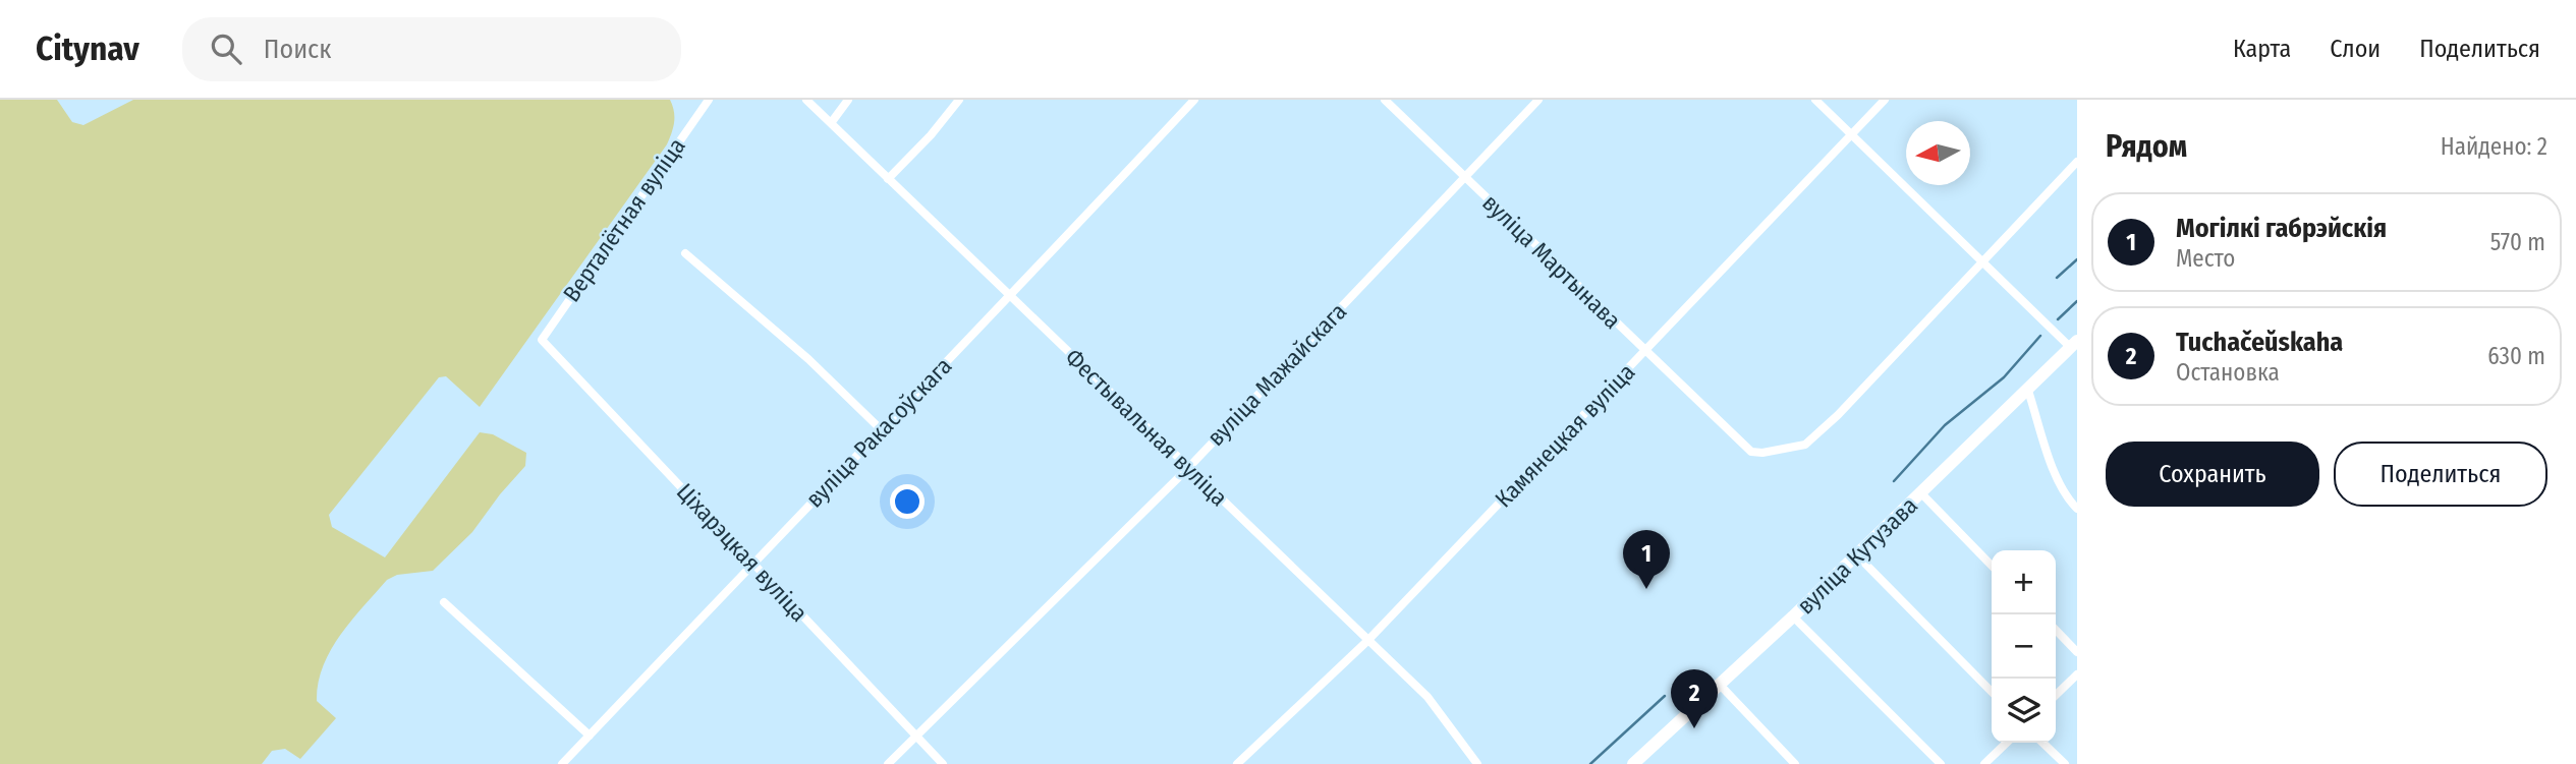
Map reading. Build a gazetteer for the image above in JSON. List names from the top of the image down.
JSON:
{
  "streets": {
    "main road": ["вуліца Кутузава"],
    "street": [
      "Верталётная вуліца",
      "вуліца Мартынава",
      "вуліца Мажайскага",
      "Фестывальная вуліца",
      "вуліца Ракасоўскага",
      "Камянецкая вуліца",
      "Ціхарэцкая вуліца"
    ]
  },
  "crossings": [
    ["Верталётная вуліца", "Ціхарэцкая вуліца"],
    ["вуліца Мартынава", "вуліца Мажайскага"],
    ["вуліца Мартынава", "Камянецкая вуліца"],
    ["вуліца Мажайскага", "Фестывальная вуліца"],
    ["вуліца Мажайскага", "Ціхарэцкая вуліца"],
    ["Фестывальная вуліца", "вуліца Ракасоўскага"],
    ["Фестывальная вуліца", "Камянецкая вуліца"],
    ["вуліца Ракасоўскага", "Ціхарэцкая вуліца"]
  ],
  "north": "left",
  "page": {
    "header": "Citynav",
    "search": "Поиск",
    "nav": ["Карта", "Слои", "Поделиться"],
    "heading": ["Рядом", "Найдено: 2"],
    "list": [
      {
        "mark": "1",
        "name": "Могілкі габрэйскія",
        "note": "Место",
        "value": "570 m"
      },
      {
        "mark": "2",
        "name": "Tuchačeŭskaha",
        "note": "Остановка",
        "value": "630 m"
      }
    ],
    "buttons": ["Сохранить", "Поделиться"],
    "pins": ["1", "2"],
    "map_buttons": ["+", "−"]
  }
}
